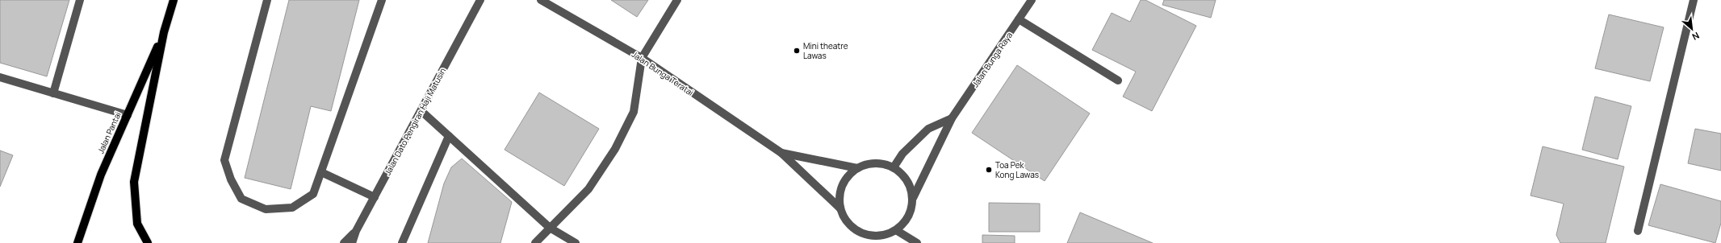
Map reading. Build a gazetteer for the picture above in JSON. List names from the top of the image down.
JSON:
{
  "streets": {
    "main road": ["Jalan Pantai"],
    "street": ["Jalan Bunga Raya", "Jalan Bunga Teratai", "Jalan Dato Pengiran Haji Matusin"]
  },
  "places": ["Mini theatre Lawas", "Toa Pek Kong Lawas"],
  "north": "bottom right"
}
